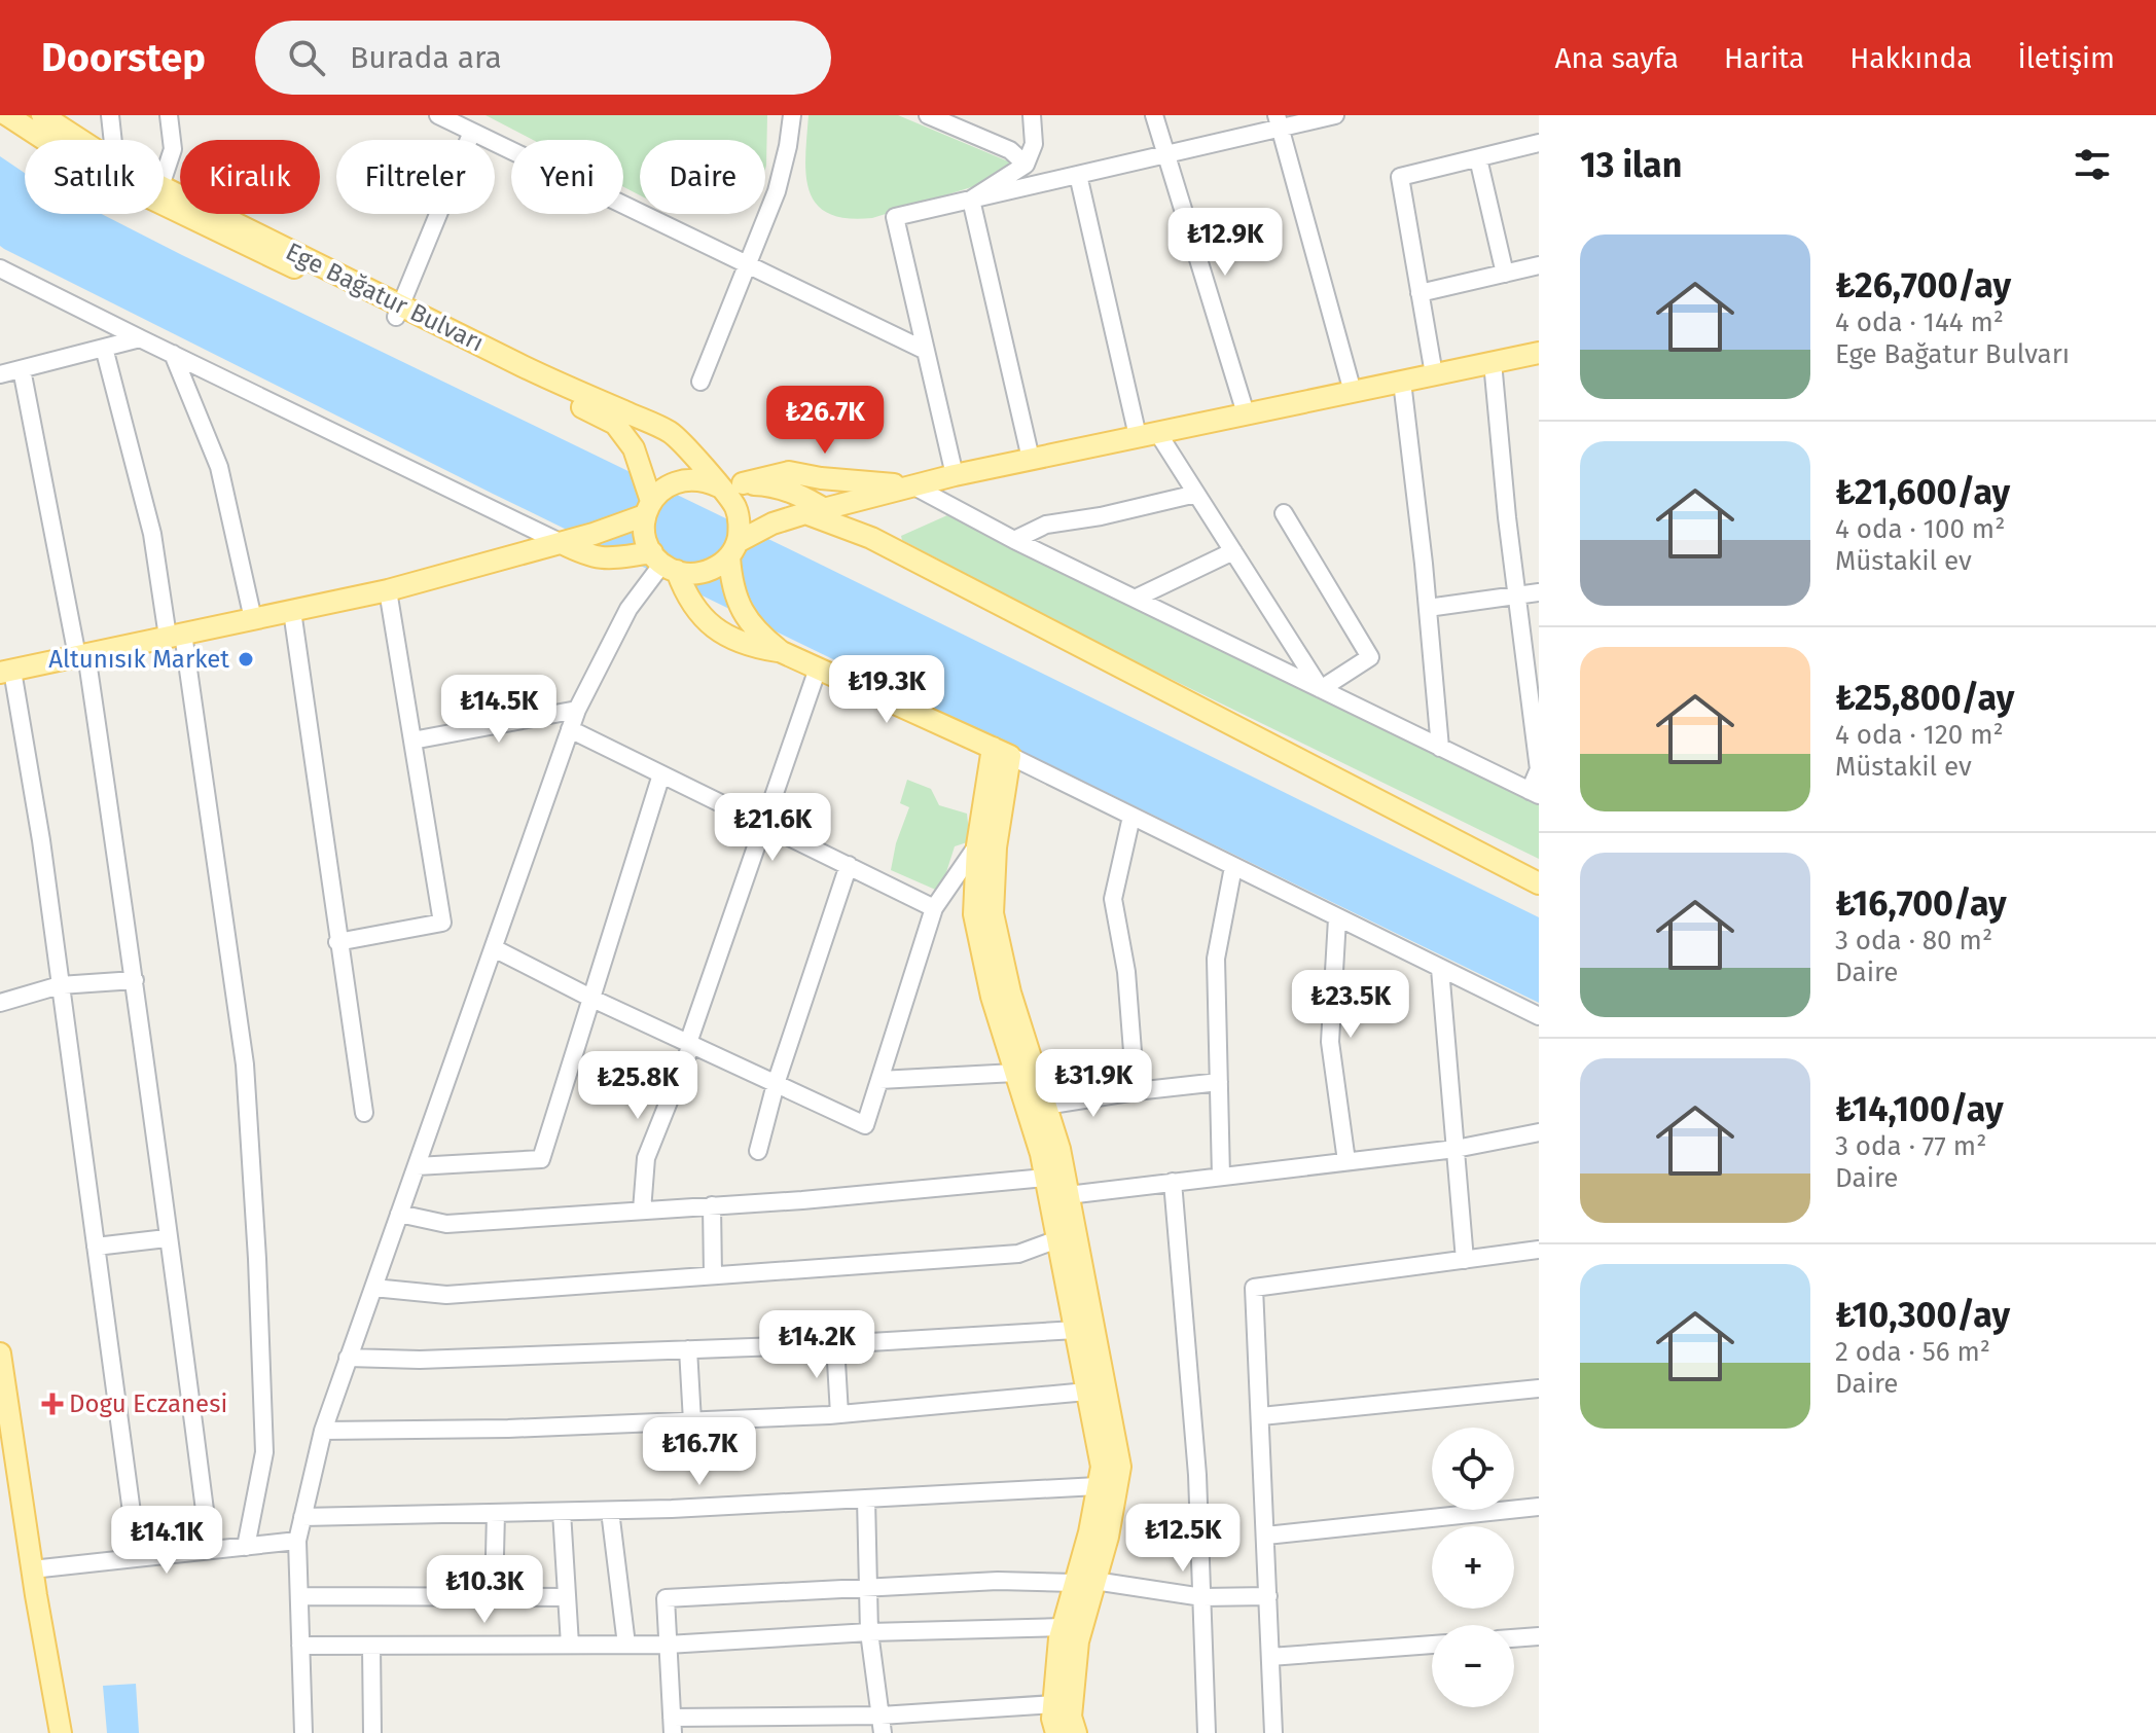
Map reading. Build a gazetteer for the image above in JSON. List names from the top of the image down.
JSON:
{
  "streets": {
    "main road": ["Ege Bağatur Bulvarı"]
  },
  "places": {
    "other": ["Altunısık Market"],
    "health": ["Dogu Eczanesi"]
  },
  "page": {
    "header": "Doorstep",
    "search": "Burada ara",
    "nav": [
      "Ana sayfa",
      "Harita",
      "Hakkında",
      "İletişim"
    ],
    "heading": "13 ilan",
    "chip": [
      "Satılık",
      "Kiralık",
      "Filtreler",
      "Yeni",
      "Daire"
    ],
    "price": [
      "₺12.9K",
      "₺26.7K",
      "₺19.3K",
      "₺14.5K",
      "₺21.6K",
      "₺23.5K",
      "₺31.9K",
      "₺25.8K",
      "₺14.2K",
      "₺16.7K",
      "₺12.5K",
      "₺14.1K",
      "₺10.3K"
    ],
    "list": [
      {
        "name": "₺26,700/ay",
        "note": "4 oda · 144 m² · Ege Bağatur Bulvarı"
      },
      {
        "name": "₺21,600/ay",
        "note": "4 oda · 100 m² · Müstakil ev"
      },
      {
        "name": "₺25,800/ay",
        "note": "4 oda · 120 m² · Müstakil ev"
      },
      {
        "name": "₺16,700/ay",
        "note": "3 oda · 80 m² · Daire"
      },
      {
        "name": "₺14,100/ay",
        "note": "3 oda · 77 m² · Daire"
      },
      {
        "name": "₺10,300/ay",
        "note": "2 oda · 56 m² · Daire"
      }
    ],
    "map_buttons": ["+", "−"]
  }
}
